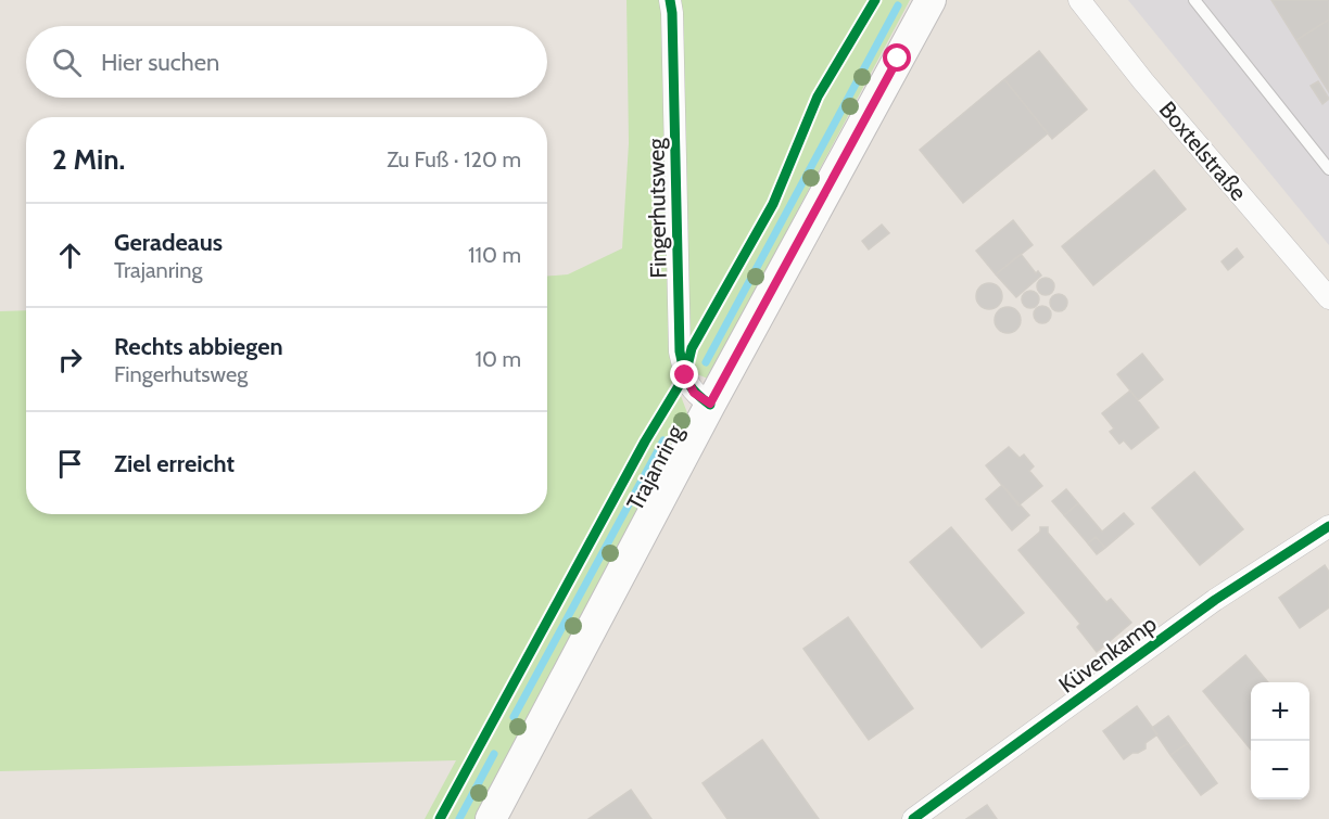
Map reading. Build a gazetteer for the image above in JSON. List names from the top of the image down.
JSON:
{
  "streets": {
    "main road": ["Trajanring"],
    "street": ["Boxtelstraße", "Fingerhutsweg", "Küvenkamp"]
  },
  "crossings": [
    ["Fingerhutsweg", "Trajanring"]
  ],
  "page": {
    "search": "Hier suchen",
    "heading": ["2 Min.", "Zu Fuß · 120 m"],
    "list": [
      ["Geradeaus", "Trajanring", "110 m"],
      ["Rechts abbiegen", "Fingerhutsweg", "10 m"],
      "Ziel erreicht"
    ],
    "map_buttons": ["+", "−"]
  }
}
